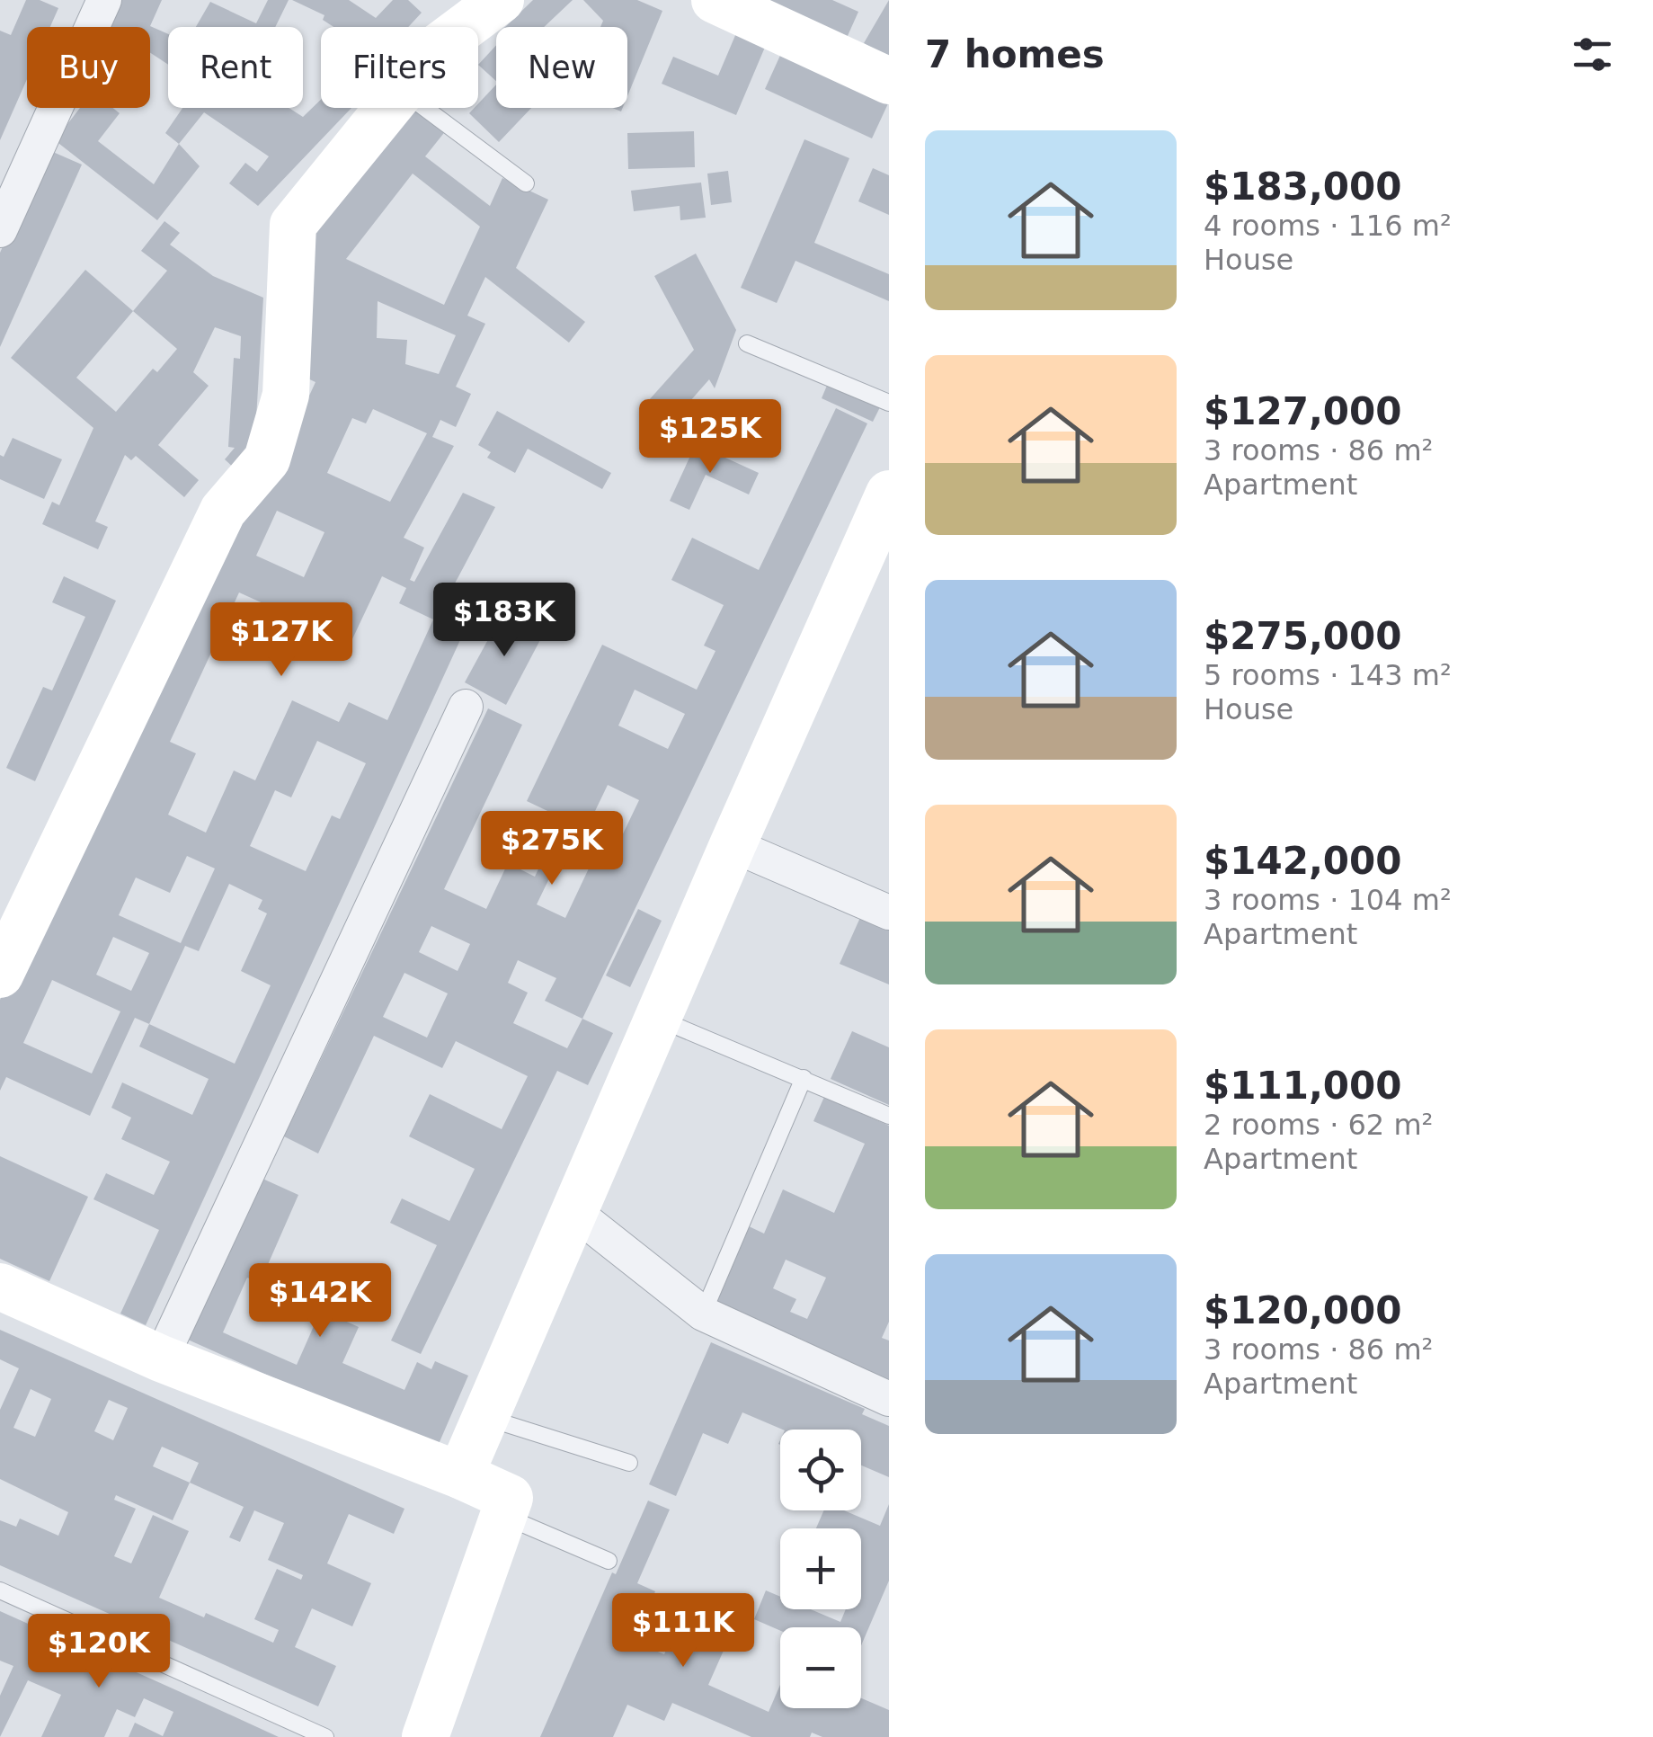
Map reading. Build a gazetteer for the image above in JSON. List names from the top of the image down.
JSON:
{
  "page": {
    "heading": "7 homes",
    "chip": [
      "Buy",
      "Rent",
      "Filters",
      "New"
    ],
    "list": [
      {
        "name": "$183,000",
        "note": "4 rooms · 116 m² · House"
      },
      {
        "name": "$127,000",
        "note": "3 rooms · 86 m² · Apartment"
      },
      {
        "name": "$275,000",
        "note": "5 rooms · 143 m² · House"
      },
      {
        "name": "$142,000",
        "note": "3 rooms · 104 m² · Apartment"
      },
      {
        "name": "$111,000",
        "note": "2 rooms · 62 m² · Apartment"
      },
      {
        "name": "$120,000",
        "note": "3 rooms · 86 m² · Apartment"
      }
    ],
    "price": [
      "$125K",
      "$183K",
      "$127K",
      "$275K",
      "$142K",
      "$111K",
      "$120K"
    ],
    "map_buttons": ["+", "−"]
  }
}
